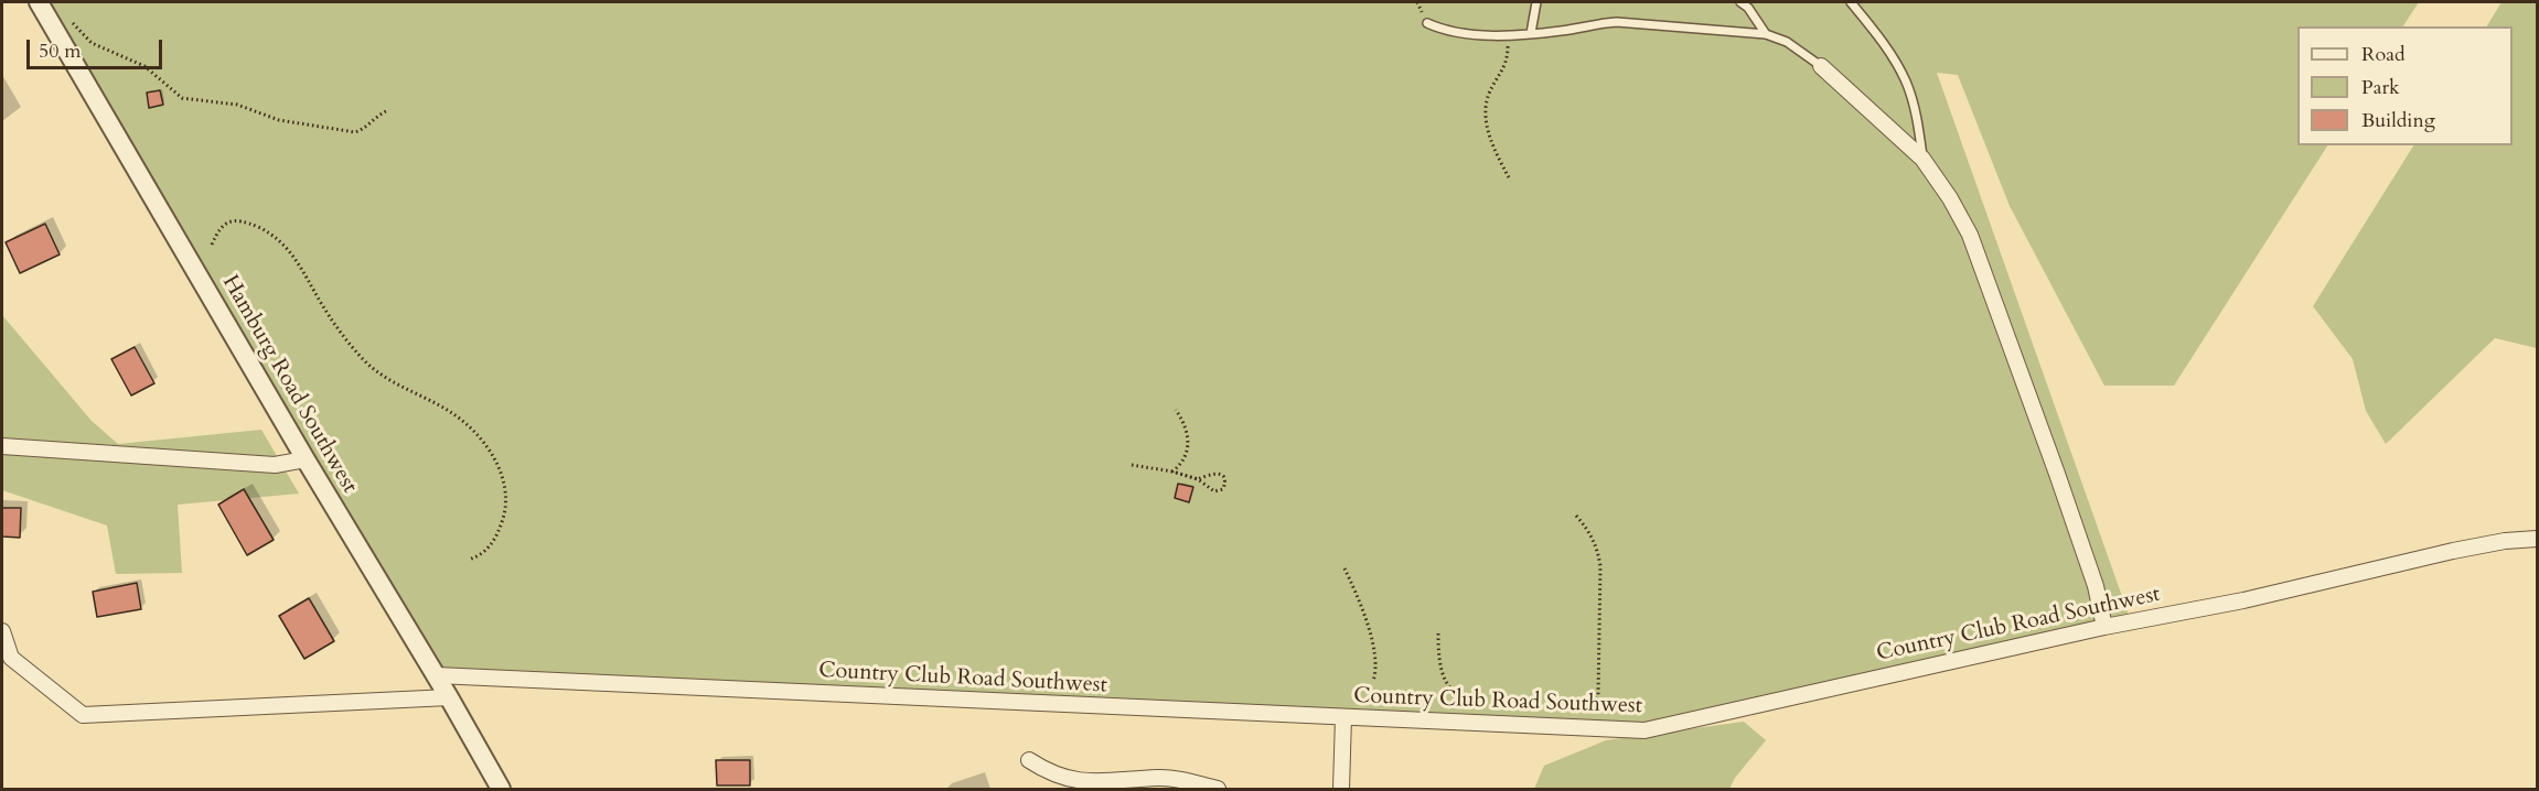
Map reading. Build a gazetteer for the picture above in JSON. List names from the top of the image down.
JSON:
{
  "streets": {
    "street": ["Hamburg Road Southwest", "Country Club Road Southwest"]
  },
  "crossings": [
    ["Hamburg Road Southwest", "Country Club Road Southwest"]
  ],
  "legend": ["Road", "Park", "Building"],
  "scale_bar": "50 m"
}
